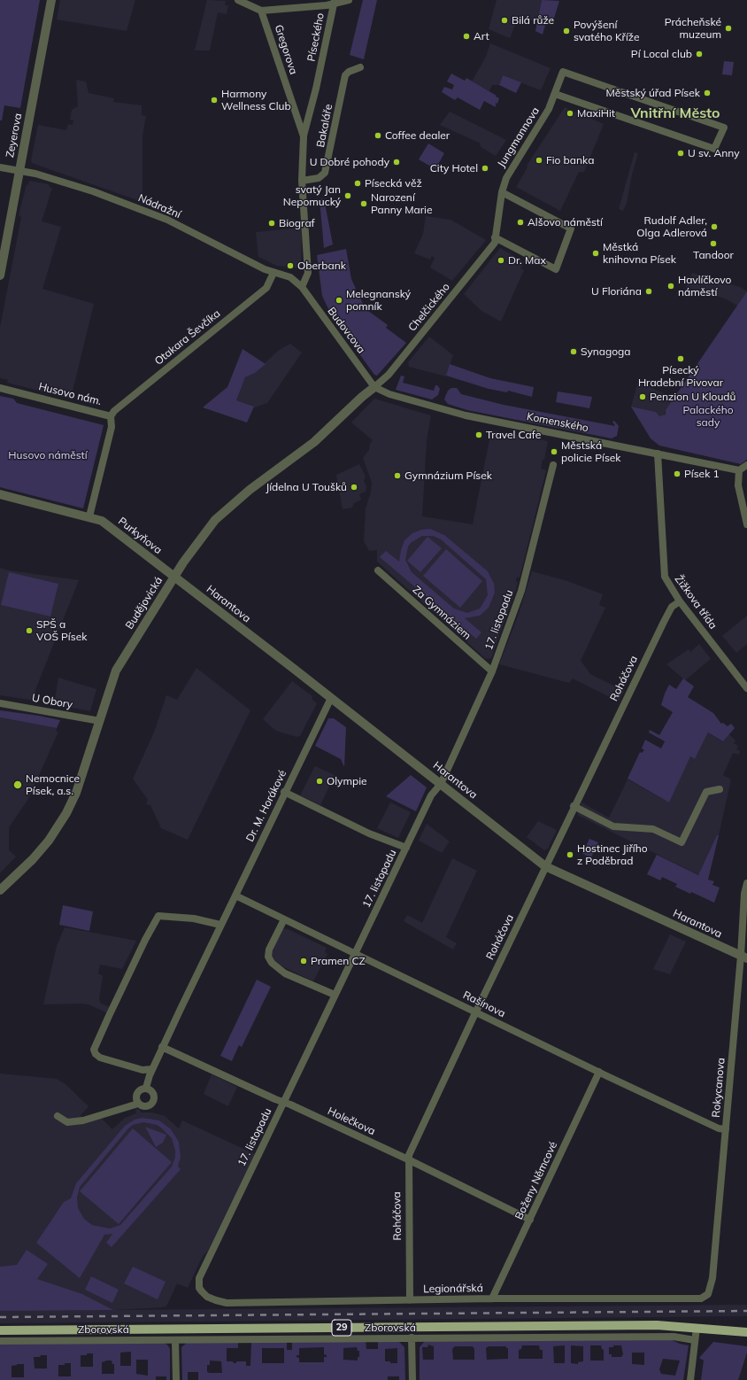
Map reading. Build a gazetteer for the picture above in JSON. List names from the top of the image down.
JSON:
{
  "streets": {
    "main road": ["29"],
    "street": [
      "Píseckého",
      "Gregorova",
      "Bakaláře",
      "Zeyerova",
      "Jungmannova",
      "Nádražní",
      "Chelčického",
      "Budovcova",
      "Otakara Ševčíka",
      "Husovo nám.",
      "Komenského",
      "Purkyňova",
      "Žižkova třída",
      "Budějovická",
      "Harantova",
      "Za Gymnáziem",
      "17. listopadu",
      "Roháčova",
      "U Obory",
      "Dr. M. Horákové",
      "Rašínova",
      "Rokycanova",
      "Holečkova",
      "Boženy Němcové",
      "Legionářská",
      "Zborovská"
    ]
  },
  "crossings": [
    ["Píseckého", "Gregorova"],
    ["Gregorova", "Bakaláře"],
    ["Gregorova", "Nádražní"],
    ["Gregorova", "Budovcova"],
    ["Zeyerova", "Nádražní"],
    ["Nádražní", "Budovcova"],
    ["Nádražní", "Otakara Ševčíka"],
    ["Chelčického", "Budovcova"],
    ["Chelčického", "Komenského"],
    ["Chelčického", "Budějovická"],
    ["Budovcova", "Komenského"],
    ["Budovcova", "Budějovická"],
    ["Otakara Ševčíka", "Husovo nám."],
    ["Husovo nám.", "Purkyňova"],
    ["Komenského", "Žižkova třída"],
    ["Komenského", "Budějovická"],
    ["Purkyňova", "Budějovická"],
    ["Purkyňova", "Harantova"],
    ["Žižkova třída", "Roháčova"],
    ["Budějovická", "Harantova"],
    ["Budějovická", "U Obory"],
    ["Harantova", "17. listopadu"],
    ["Harantova", "Roháčova"],
    ["Harantova", "Dr. M. Horákové"],
    ["Harantova", "Rokycanova"],
    ["Za Gymnáziem", "17. listopadu"],
    ["17. listopadu", "Rašínova"],
    ["17. listopadu", "Holečkova"],
    ["17. listopadu", "Legionářská"],
    ["Roháčova", "Rašínova"],
    ["Roháčova", "Holečkova"],
    ["Roháčova", "Legionářská"],
    ["Dr. M. Horákové", "Rašínova"],
    ["Dr. M. Horákové", "Holečkova"],
    ["Rašínova", "Rokycanova"],
    ["Rašínova", "Boženy Němcové"],
    ["Rokycanova", "Legionářská"],
    ["Holečkova", "Boženy Němcové"],
    ["Boženy Němcové", "Legionářská"]
  ],
  "districts": ["Vnitřní Město"],
  "parks": ["Palackého sady", "Husovo náměstí"],
  "places": [
    "Bilá růže",
    "Prácheňské muzeum",
    "Povýšení svatého Kříže",
    "Art",
    "Pí Local club",
    "Městský úřad Písek",
    "Harmony Wellness Club",
    "MaxiHit",
    "Coffee dealer",
    "U sv. Anny",
    "Fio banka",
    "U Dobré pohody",
    "City Hotel",
    "Písecká věž",
    "svatý Jan Nepomucký",
    "Narození Panny Marie",
    "Alšovo náměstí",
    "Biograf",
    "Rudolf Adler, Olga Adlerová",
    "Tandoor",
    "Městká knihovna Písek",
    "Dr. Max",
    "Oberbank",
    "Havlíčkovo náměstí",
    "U Floriána",
    "Melegnanský pomník",
    "Synagoga",
    "Písecký Hradební Pivovar",
    "Penzion U Kloudů",
    "Travel Cafe",
    "Městská policie Písek",
    "Písek 1",
    "Gymnázium Písek",
    "Jídelna U Toušků",
    "SPŠ a VOŠ Písek",
    "Olympie",
    "Nemocnice Písek, a.s.",
    "Hostinec Jiřího z Poděbrad",
    "Pramen CZ"
  ]
}
